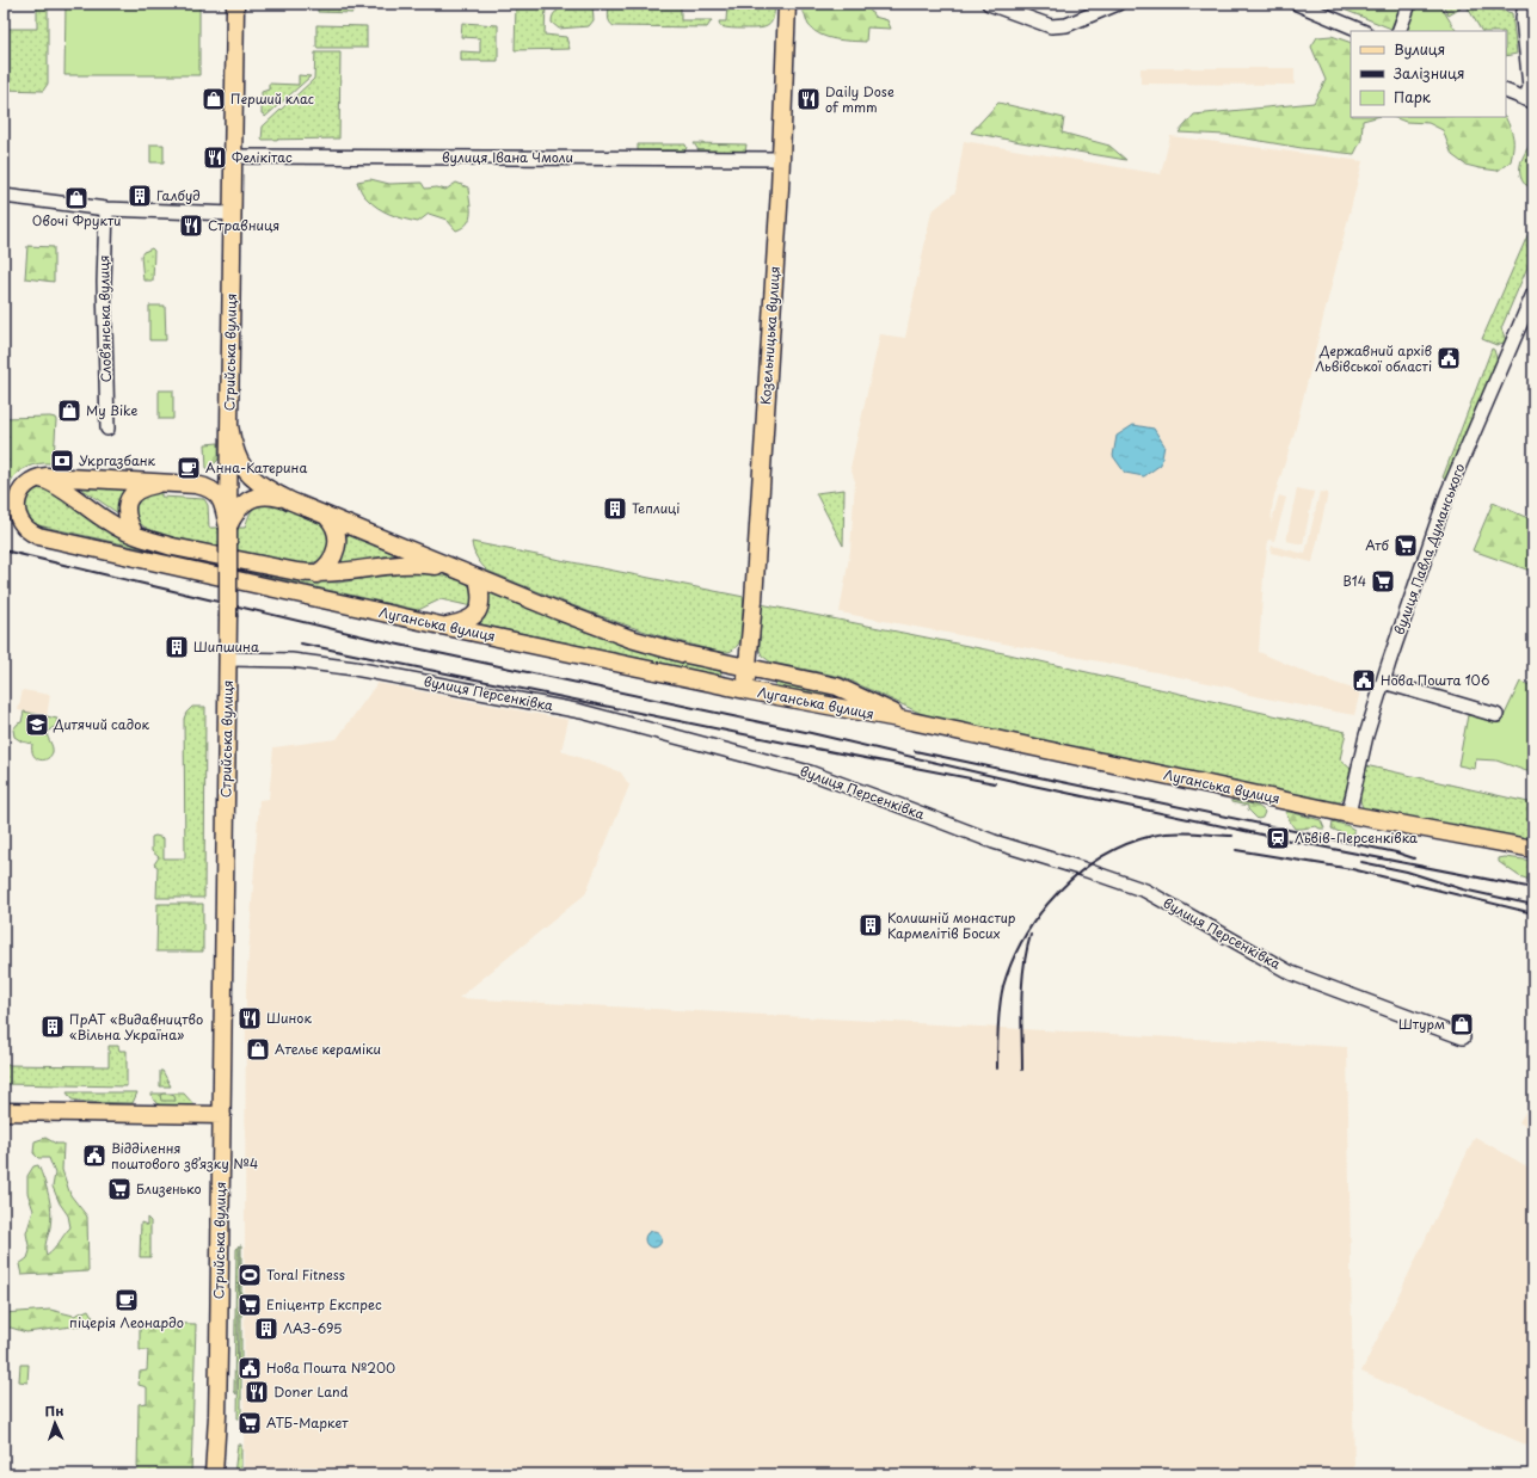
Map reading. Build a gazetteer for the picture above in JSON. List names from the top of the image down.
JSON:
{
  "streets": {
    "main road": ["Козельницька вулиця", "Стрийська вулиця", "Луганська вулиця"],
    "street": [
      "вулиця Івана Чмоли",
      "Словʼянська вулиця",
      "вулиця Павла Думанського",
      "вулиця Персенківка"
    ]
  },
  "crossings": [
    ["вулиця Івана Чмоли", "Козельницька вулиця"],
    ["вулиця Івана Чмоли", "Стрийська вулиця"],
    ["Козельницька вулиця", "Луганська вулиця"],
    ["Стрийська вулиця", "Луганська вулиця"],
    ["Стрийська вулиця", "вулиця Персенківка"],
    ["вулиця Павла Думанського", "Луганська вулиця"]
  ],
  "places": {
    "shop": [
      "Перший клас",
      "Овочі Фрукти",
      "My Bike",
      "Штурм",
      "Ательє кераміки"
    ],
    "restaurant": [
      "Daily Dose of mmm",
      "Фелікітас",
      "Стравниця",
      "Шинок",
      "Doner Land"
    ],
    "building": [
      "Галбуд",
      "Теплиці",
      "Шипшина",
      "Колишній монастир Кармелітів Босих",
      "ПрАТ «Видавництво «Вільна Україна»",
      "ЛАЗ-695"
    ],
    "public building": [
      "Державний архів Львівської області",
      "Нова Пошта 106",
      "Відділення поштового зв’язку №4",
      "Нова Пошта №200"
    ],
    "bank": ["Укргазбанк"],
    "cafe": ["Анна-Катерина", "піцерія Леонардо"],
    "supermarket": [
      "Атб",
      "В14",
      "Близенько",
      "Епіцентр Експрес",
      "АТБ-Маркет"
    ],
    "school or university": ["Дитячий садок"],
    "station": ["Львів-Персенківка"],
    "sports": ["Toral Fitness"]
  },
  "legend": ["Вулиця", "Залізниця", "Парк"],
  "north": "top"
}
